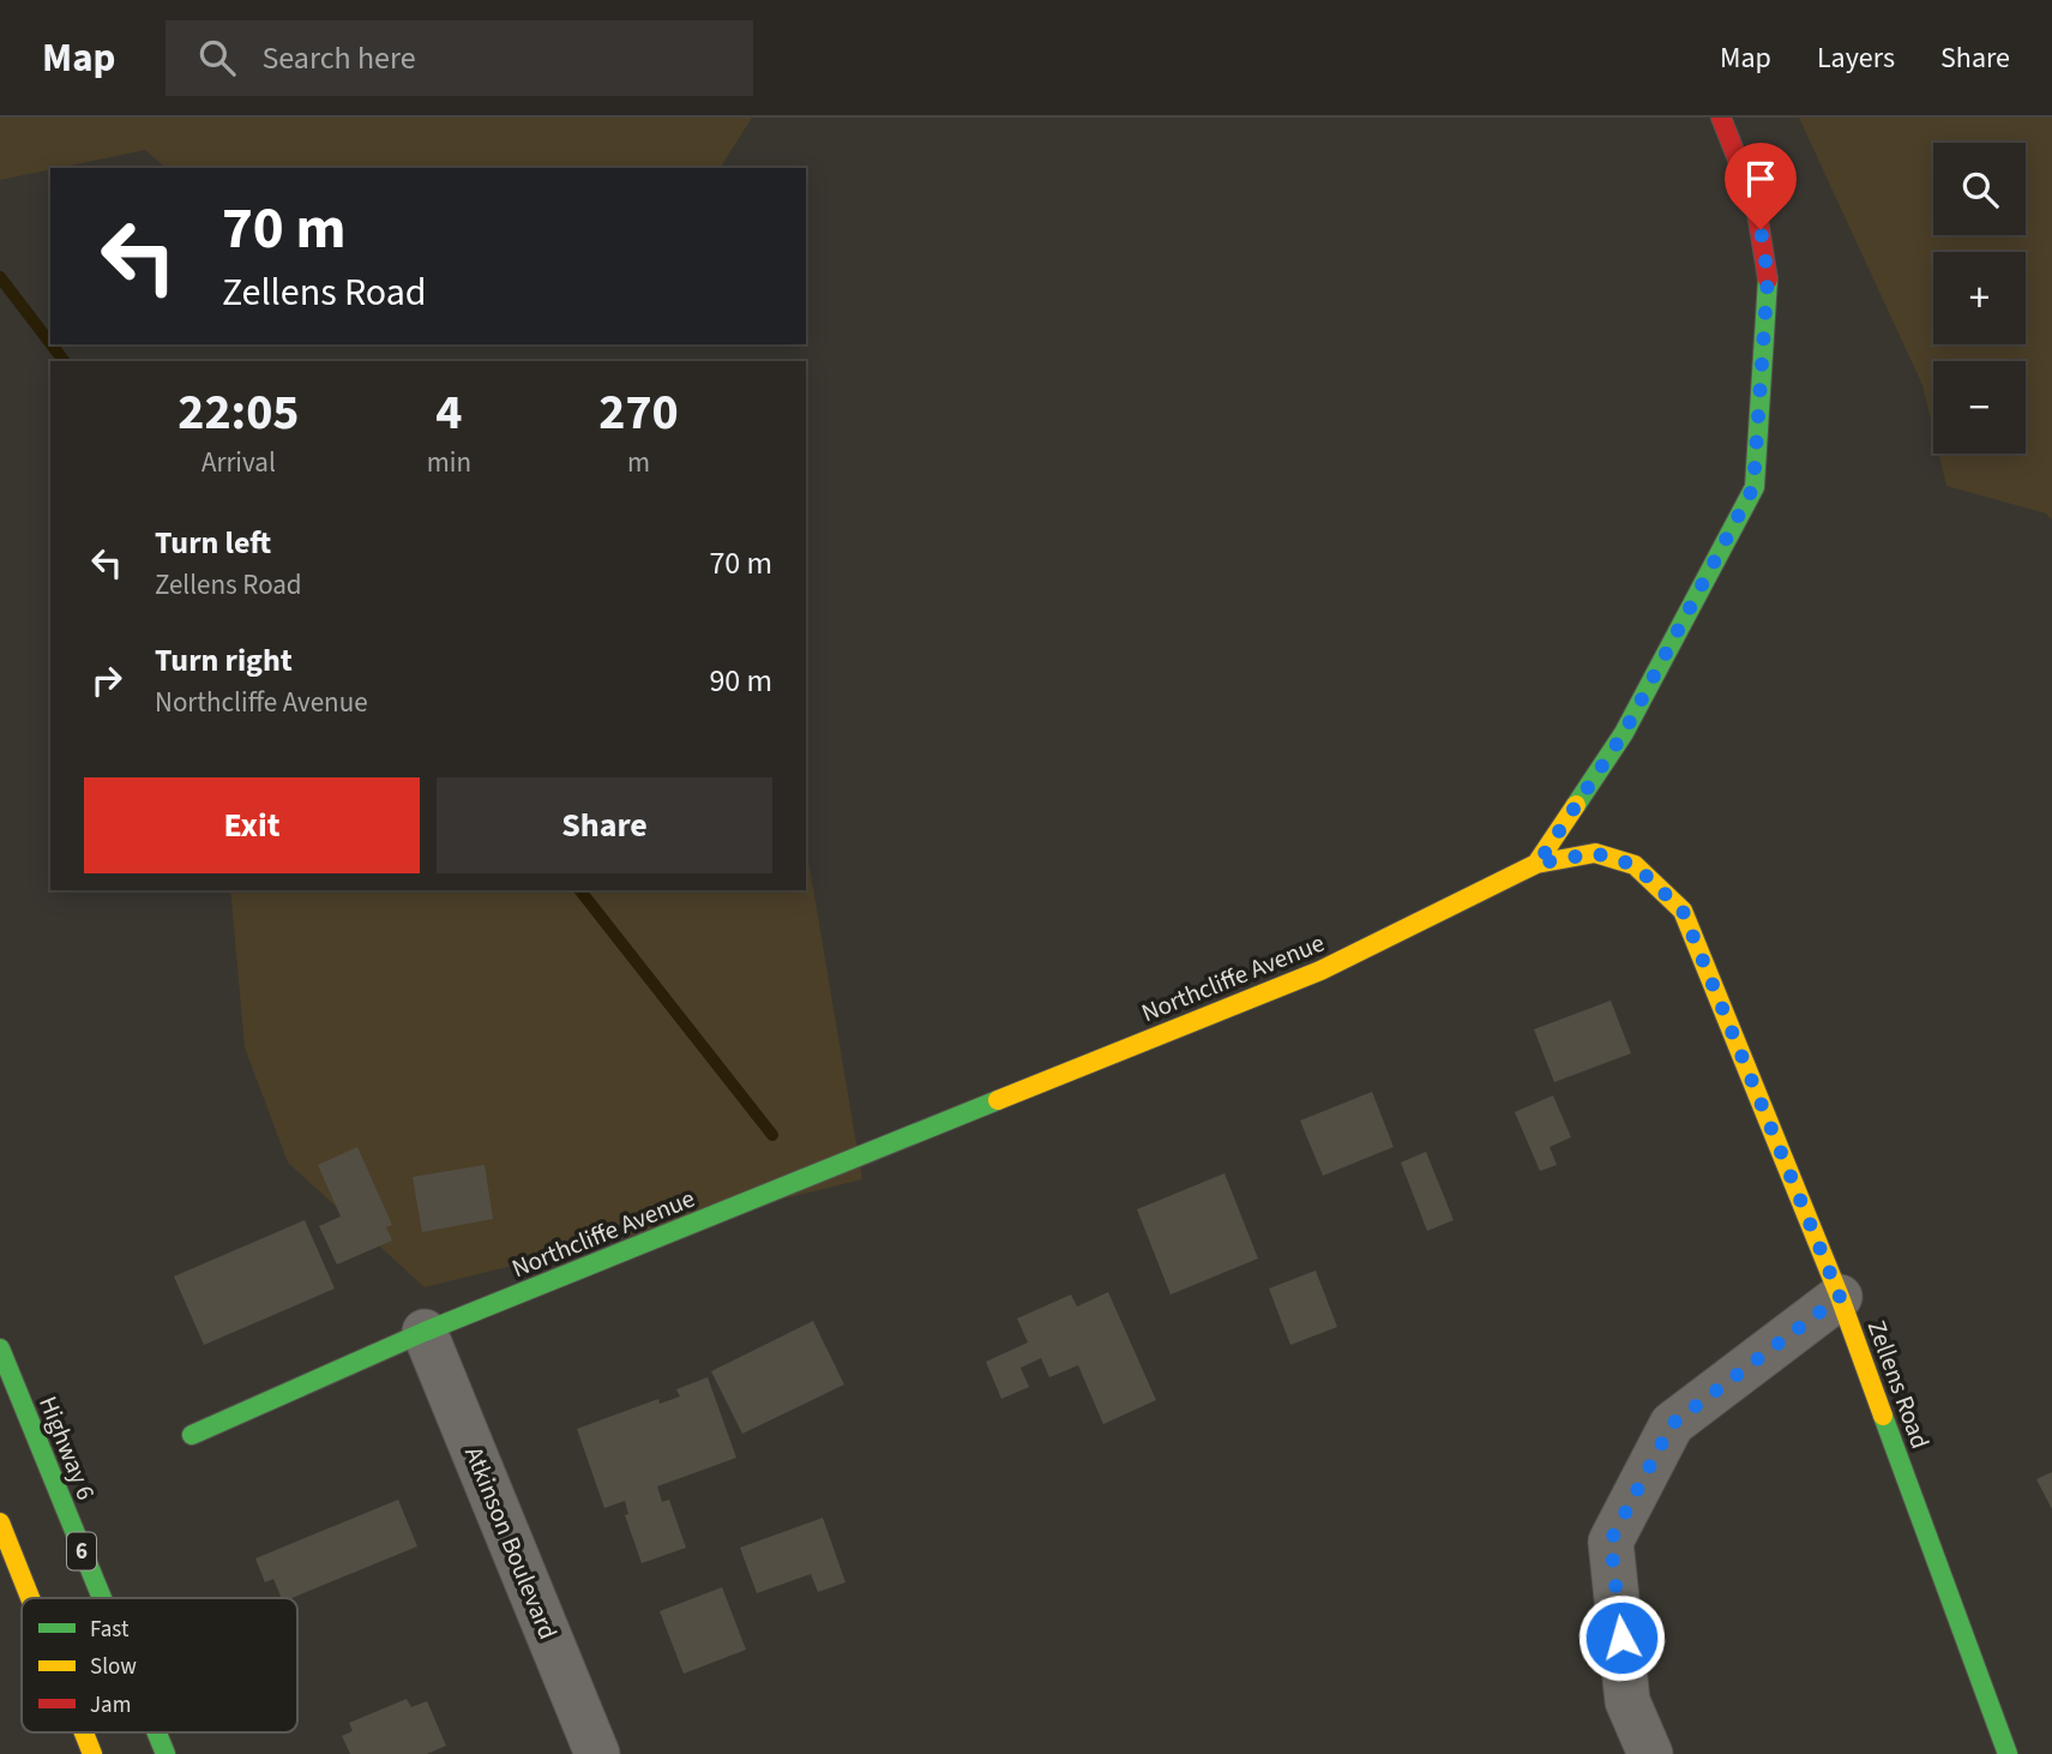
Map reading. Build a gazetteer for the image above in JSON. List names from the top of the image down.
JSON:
{
  "streets": {
    "main road": [
      "Northcliffe Avenue",
      "Zellens Road",
      "Highway 6",
      "6"
    ],
    "street": ["Atkinson Boulevard"]
  },
  "crossings": [
    ["Northcliffe Avenue", "Zellens Road"],
    ["Northcliffe Avenue", "Atkinson Boulevard"]
  ],
  "legend": ["Fast", "Slow", "Jam"],
  "page": {
    "header": "Map",
    "search": "Search here",
    "nav": ["Map", "Layers", "Share"],
    "map_buttons": ["+", "−"],
    "turn": ["70 m", "Zellens Road"],
    "eta": [
      "22:05",
      "Arrival",
      "4",
      "min",
      "270",
      "m"
    ],
    "list": [
      {
        "name": "Turn left",
        "note": "Zellens Road",
        "value": "70 m"
      },
      {
        "name": "Turn right",
        "note": "Northcliffe Avenue",
        "value": "90 m"
      }
    ],
    "buttons": ["Exit", "Share"]
  }
}
